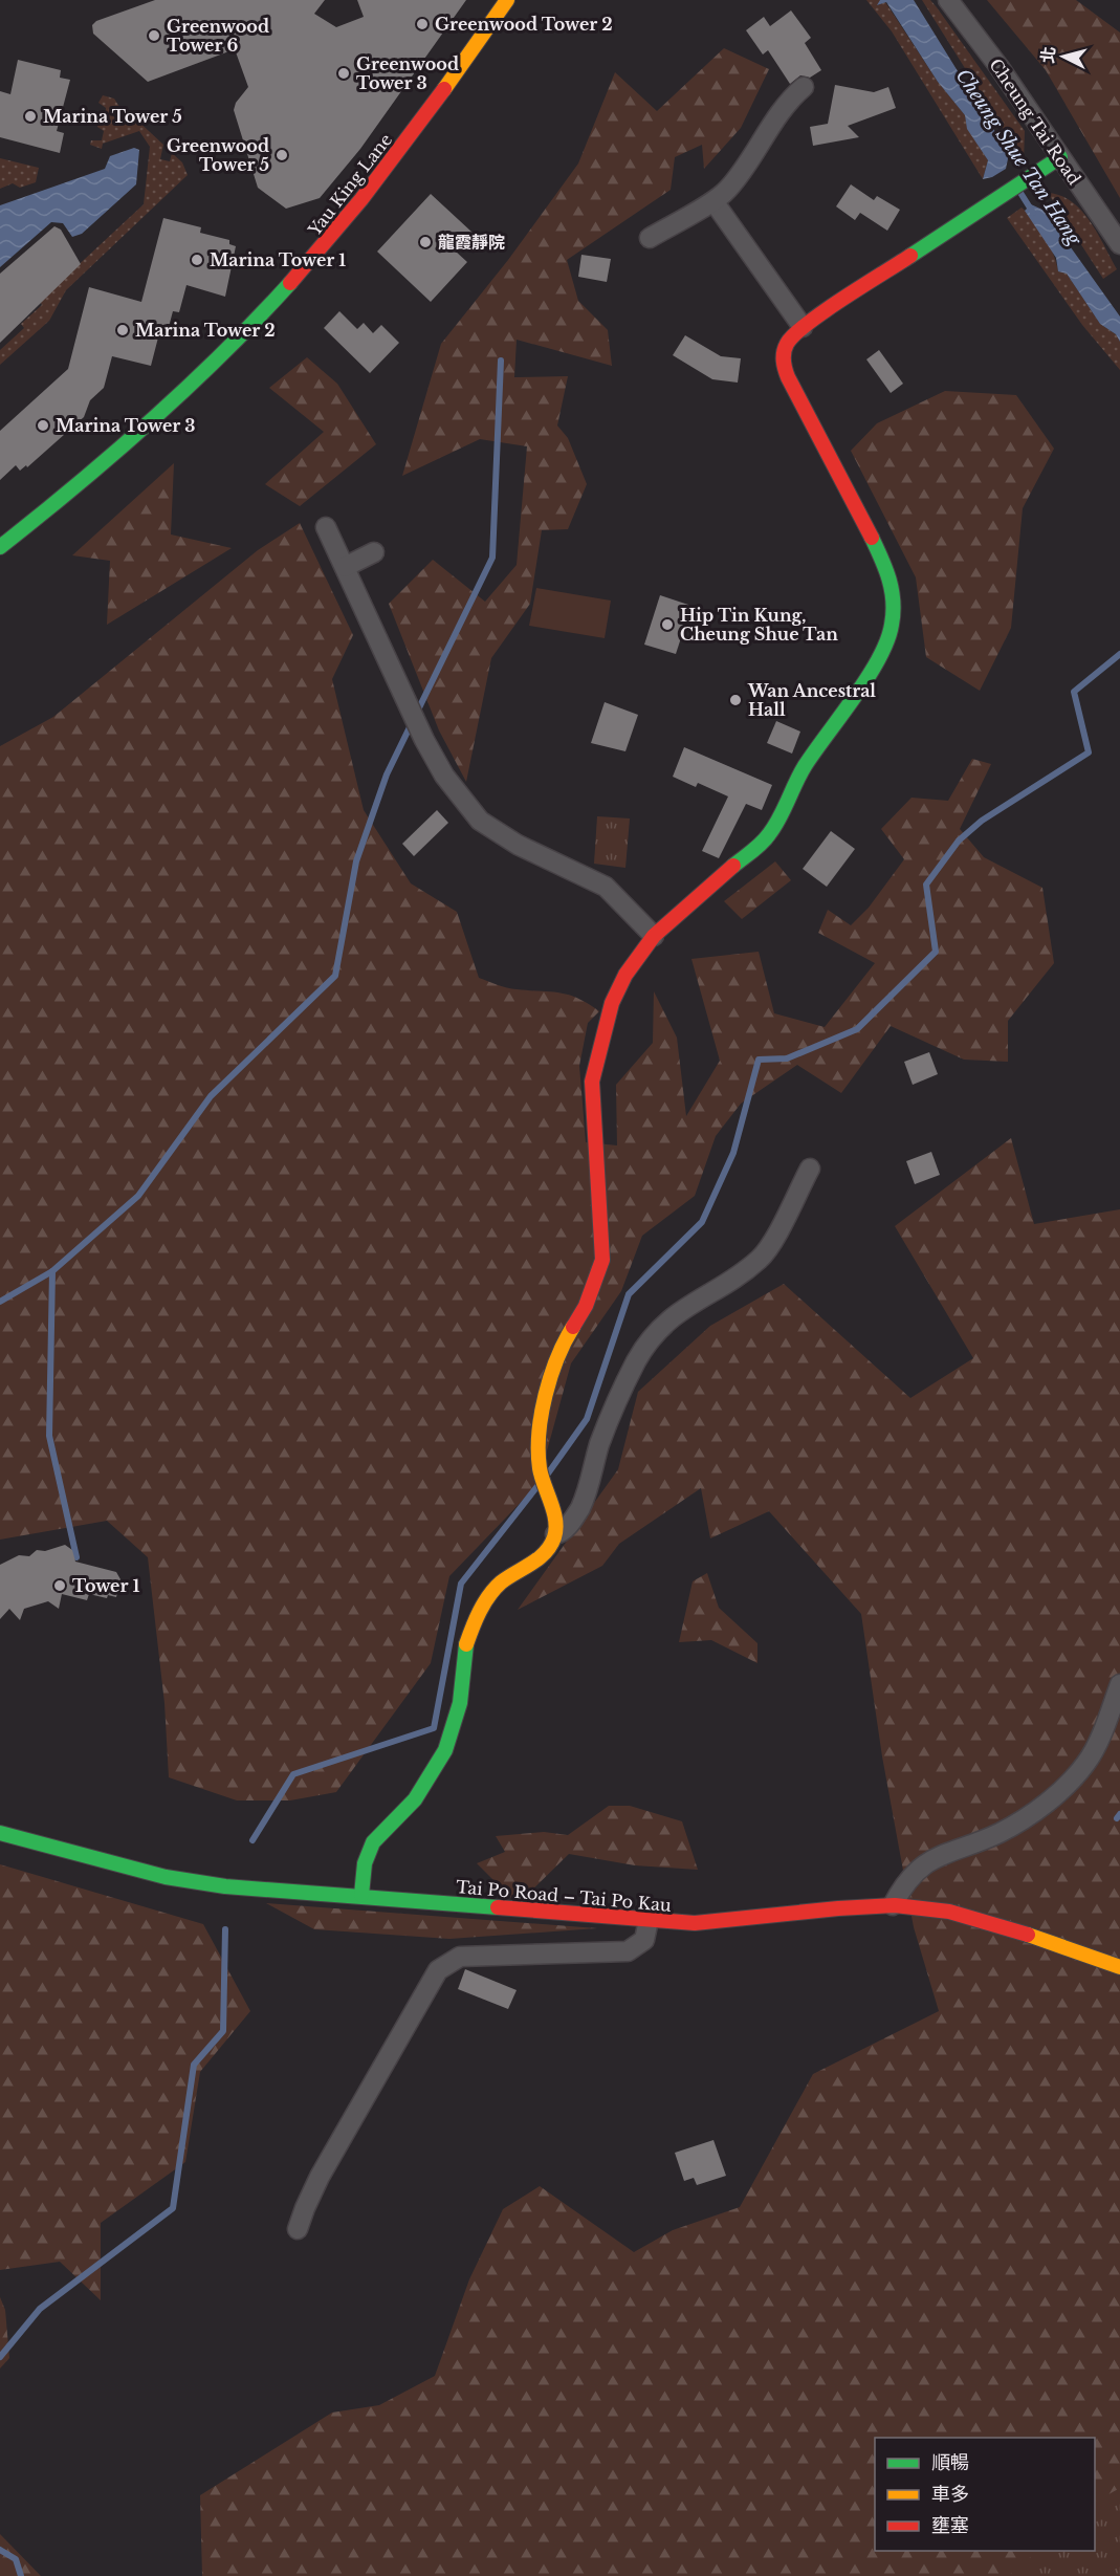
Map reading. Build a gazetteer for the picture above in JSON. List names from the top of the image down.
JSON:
{
  "streets": {
    "street": ["Cheung Tai Road", "Yau King Lane", "Tai Po Road – Tai Po Kau"]
  },
  "water": ["Cheung Shue Tan Hang"],
  "places": [
    "Greenwood Tower 2",
    "Greenwood Tower 6",
    "Greenwood Tower 3",
    "Marina Tower 5",
    "Greenwood Tower 5",
    "龍霞靜院",
    "Marina Tower 1",
    "Marina Tower 2",
    "Marina Tower 3",
    "Hip Tin Kung, Cheung Shue Tan",
    "Wan Ancestral Hall",
    "Tower 1"
  ],
  "legend": ["順暢", "車多", "壅塞"],
  "north": "left"
}
